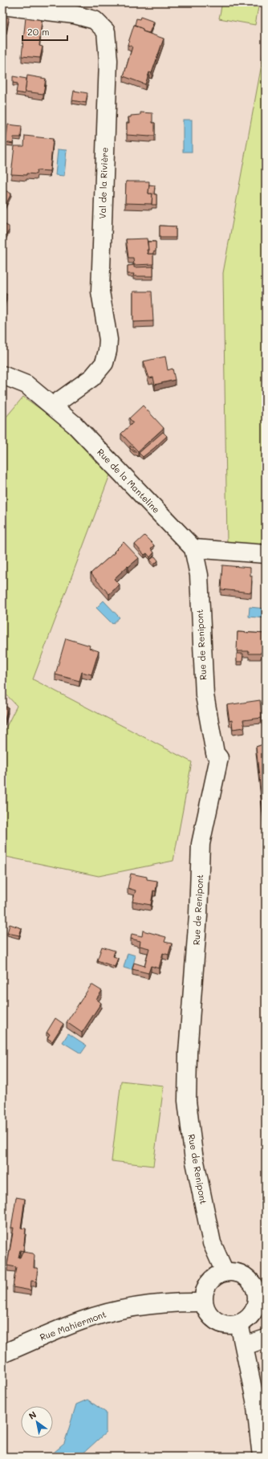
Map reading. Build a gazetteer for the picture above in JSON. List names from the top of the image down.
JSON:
{
  "streets": {
    "street": [
      "Val de la Rivière",
      "Rue de la Manteline",
      "Rue de Renipont",
      "Rue Mahiermont"
    ]
  },
  "crossings": [
    ["Val de la Rivière", "Rue de la Manteline"],
    ["Rue de la Manteline", "Rue de Renipont"],
    ["Rue de Renipont", "Rue Mahiermont"]
  ],
  "scale_bar": "20 m",
  "north": "top left"
}
